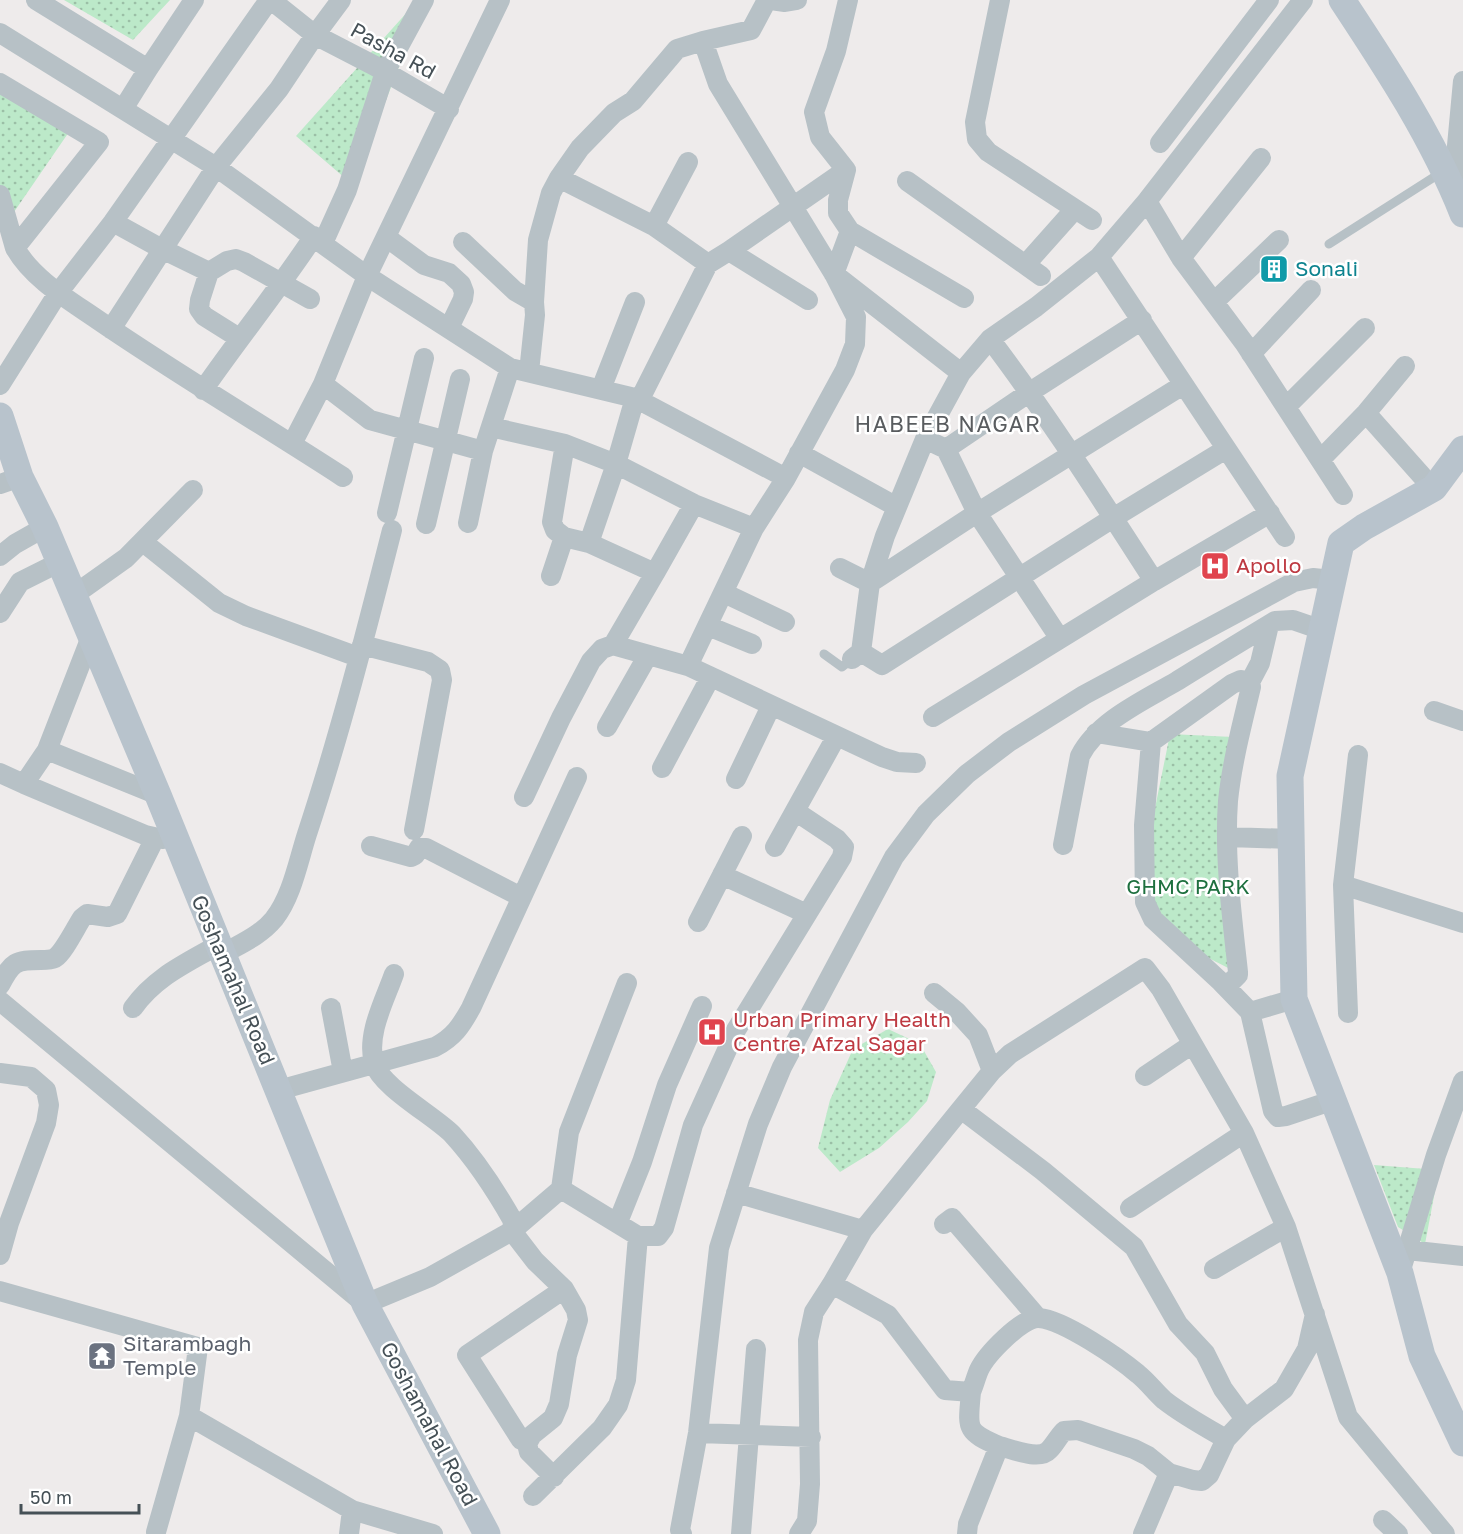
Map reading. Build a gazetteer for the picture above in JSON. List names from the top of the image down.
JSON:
{
  "streets": {
    "street": ["Pasha Rd", "Goshamahal Road"]
  },
  "districts": ["HABEEB NAGAR"],
  "parks": ["GHMC PARK"],
  "places": {
    "building": ["Sonali"],
    "hospital": ["Apollo", "Urban Primary Health Centre, Afzal Sagar"],
    "temple": ["Sitarambagh Temple"]
  },
  "scale_bar": "50 m"
}
